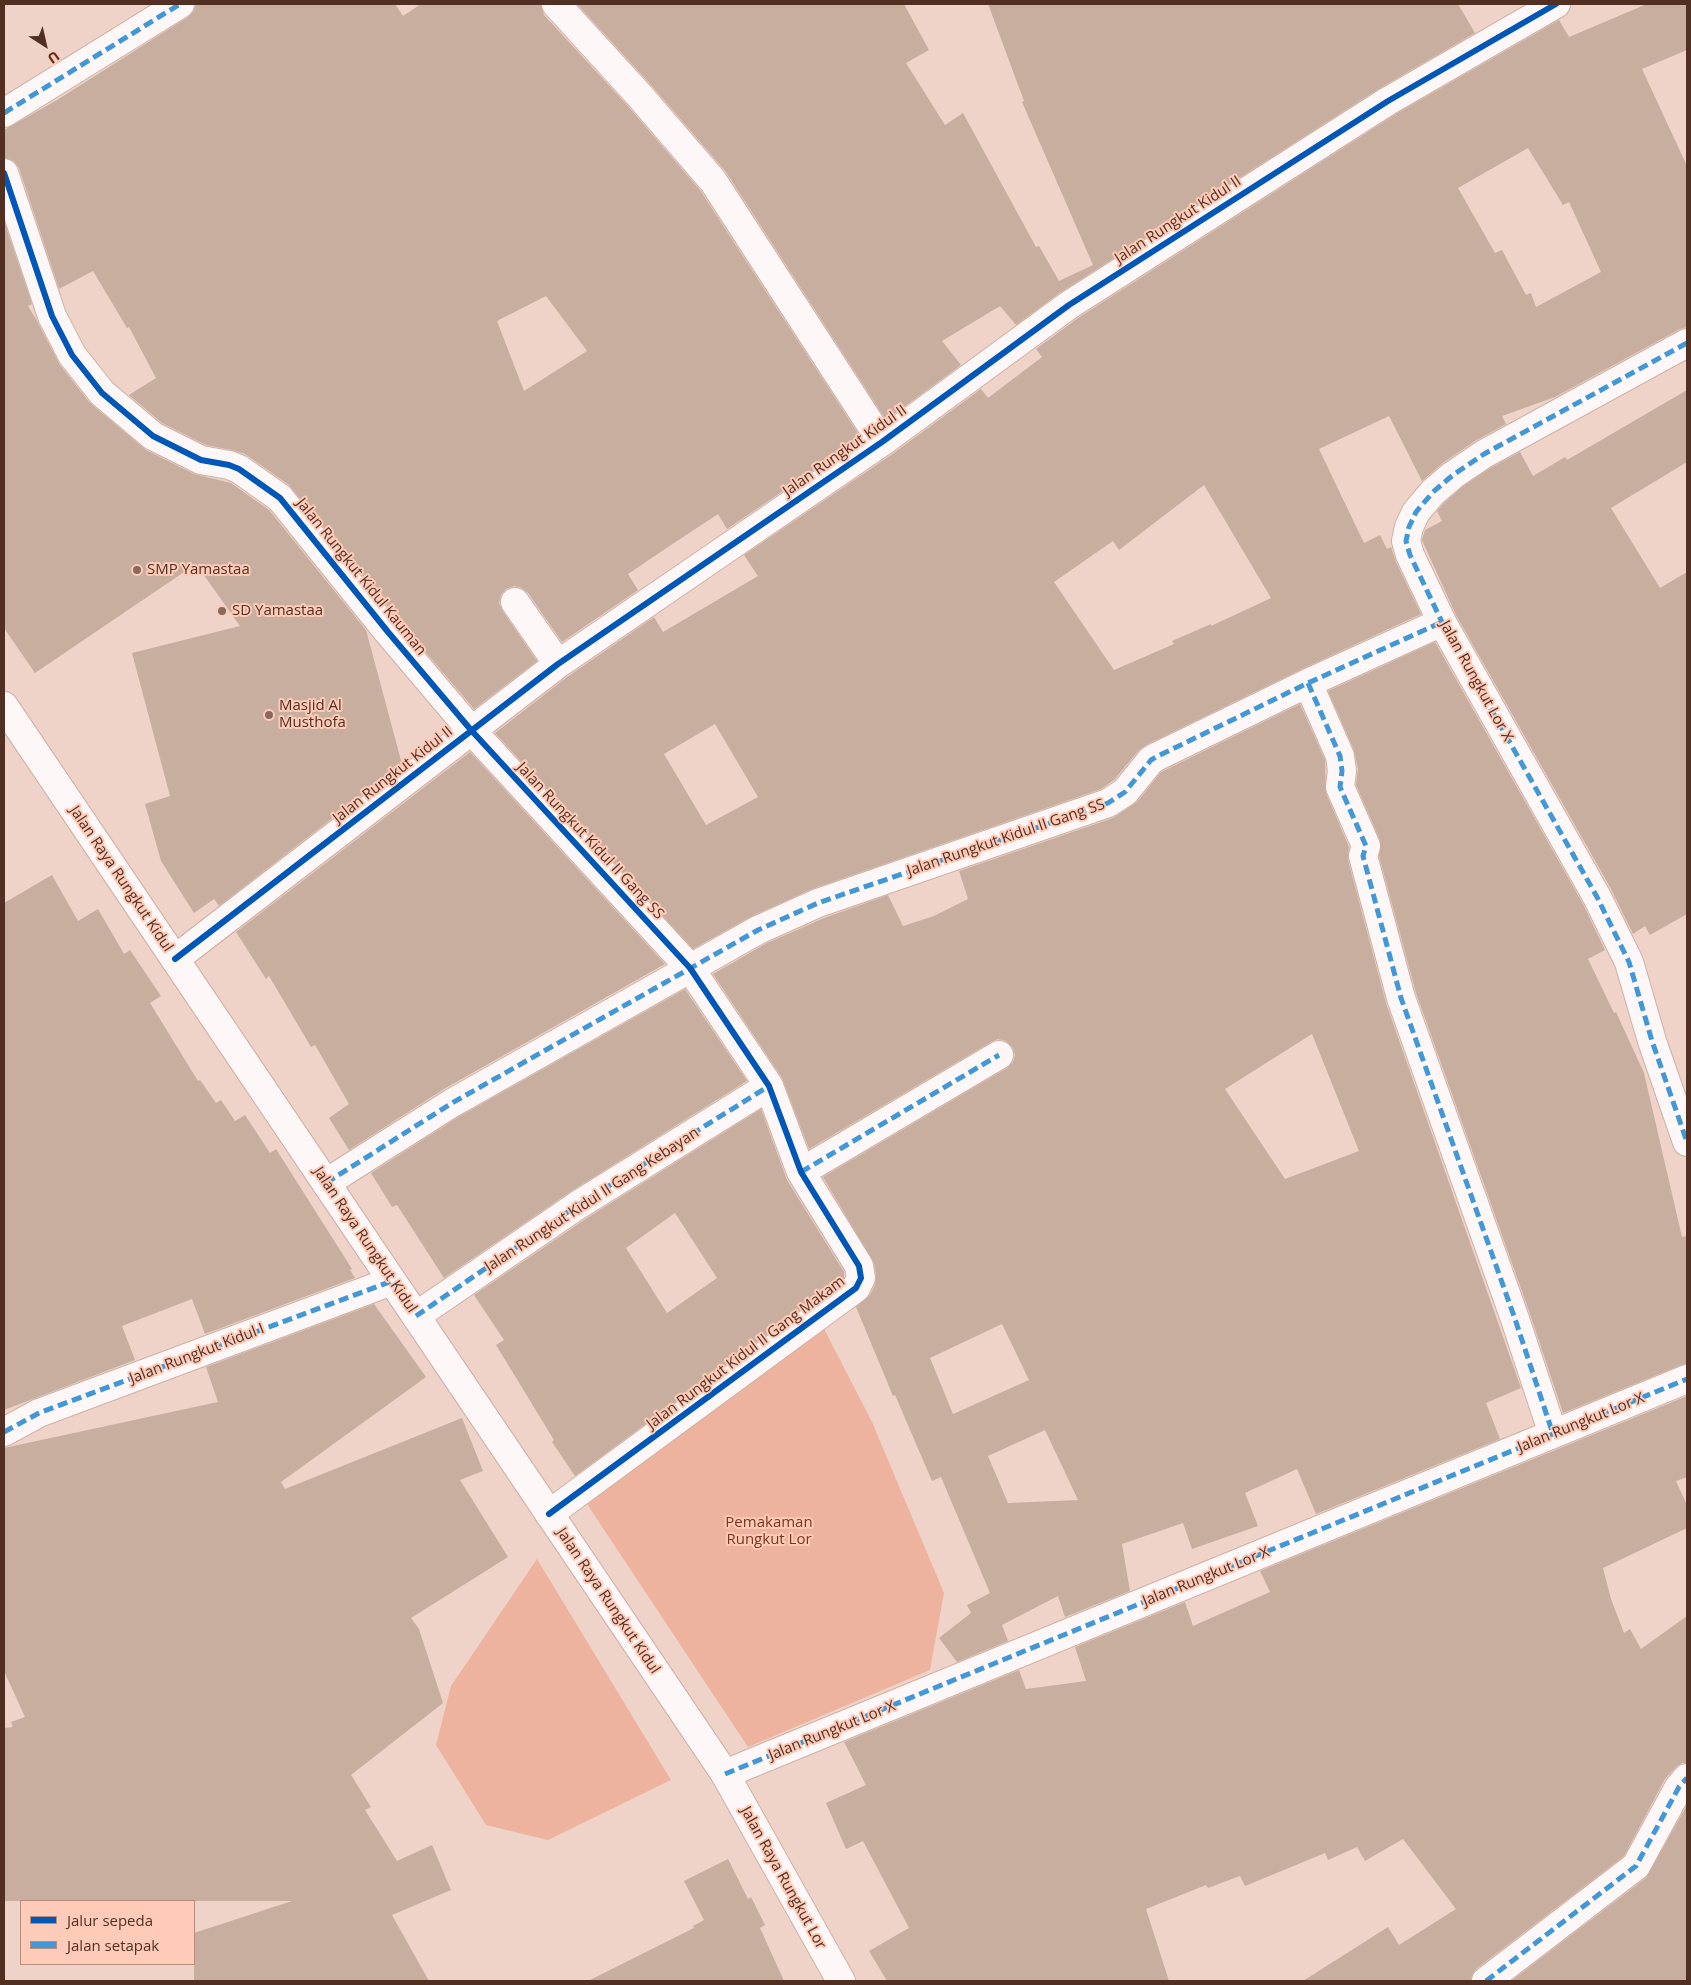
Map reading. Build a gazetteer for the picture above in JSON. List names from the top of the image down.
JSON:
{
  "streets": {
    "street": [
      "Jalan Rungkut Kidul II",
      "Jalan Rungkut Kidul Kauman",
      "Jalan Rungkut Lor X",
      "Jalan Rungkut Kidul II Gang SS",
      "Jalan Raya Rungkut Kidul",
      "Jalan Rungkut Kidul II Gang Kebayan",
      "Jalan Rungkut Kidul II Gang Makam",
      "Jalan Rungkut Kidul I",
      "Jalan Raya Rungkut Lor"
    ]
  },
  "crossings": [
    ["Jalan Rungkut Kidul II", "Jalan Rungkut Kidul Kauman"],
    ["Jalan Rungkut Kidul II", "Jalan Rungkut Kidul II Gang SS"],
    ["Jalan Rungkut Kidul II", "Jalan Raya Rungkut Kidul"],
    ["Jalan Rungkut Kidul Kauman", "Jalan Rungkut Kidul II Gang SS"],
    ["Jalan Rungkut Lor X", "Jalan Rungkut Kidul II Gang SS"],
    ["Jalan Rungkut Lor X", "Jalan Raya Rungkut Kidul"],
    ["Jalan Rungkut Lor X", "Jalan Raya Rungkut Lor"],
    ["Jalan Rungkut Kidul II Gang SS", "Jalan Raya Rungkut Kidul"],
    ["Jalan Rungkut Kidul II Gang SS", "Jalan Rungkut Kidul II Gang Makam"],
    ["Jalan Raya Rungkut Kidul", "Jalan Rungkut Kidul II Gang Kebayan"],
    ["Jalan Raya Rungkut Kidul", "Jalan Rungkut Kidul II Gang Makam"],
    ["Jalan Raya Rungkut Kidul", "Jalan Rungkut Kidul I"],
    ["Jalan Raya Rungkut Kidul", "Jalan Raya Rungkut Lor"],
    ["Jalan Rungkut Kidul II Gang Kebayan", "Jalan Rungkut Kidul II Gang Makam"]
  ],
  "parks": ["Pemakaman Rungkut Lor"],
  "places": ["SMP Yamastaa", "SD Yamastaa", "Masjid Al Musthofa"],
  "legend": ["Jalur sepeda", "Jalan setapak"],
  "north": "bottom right"
}
